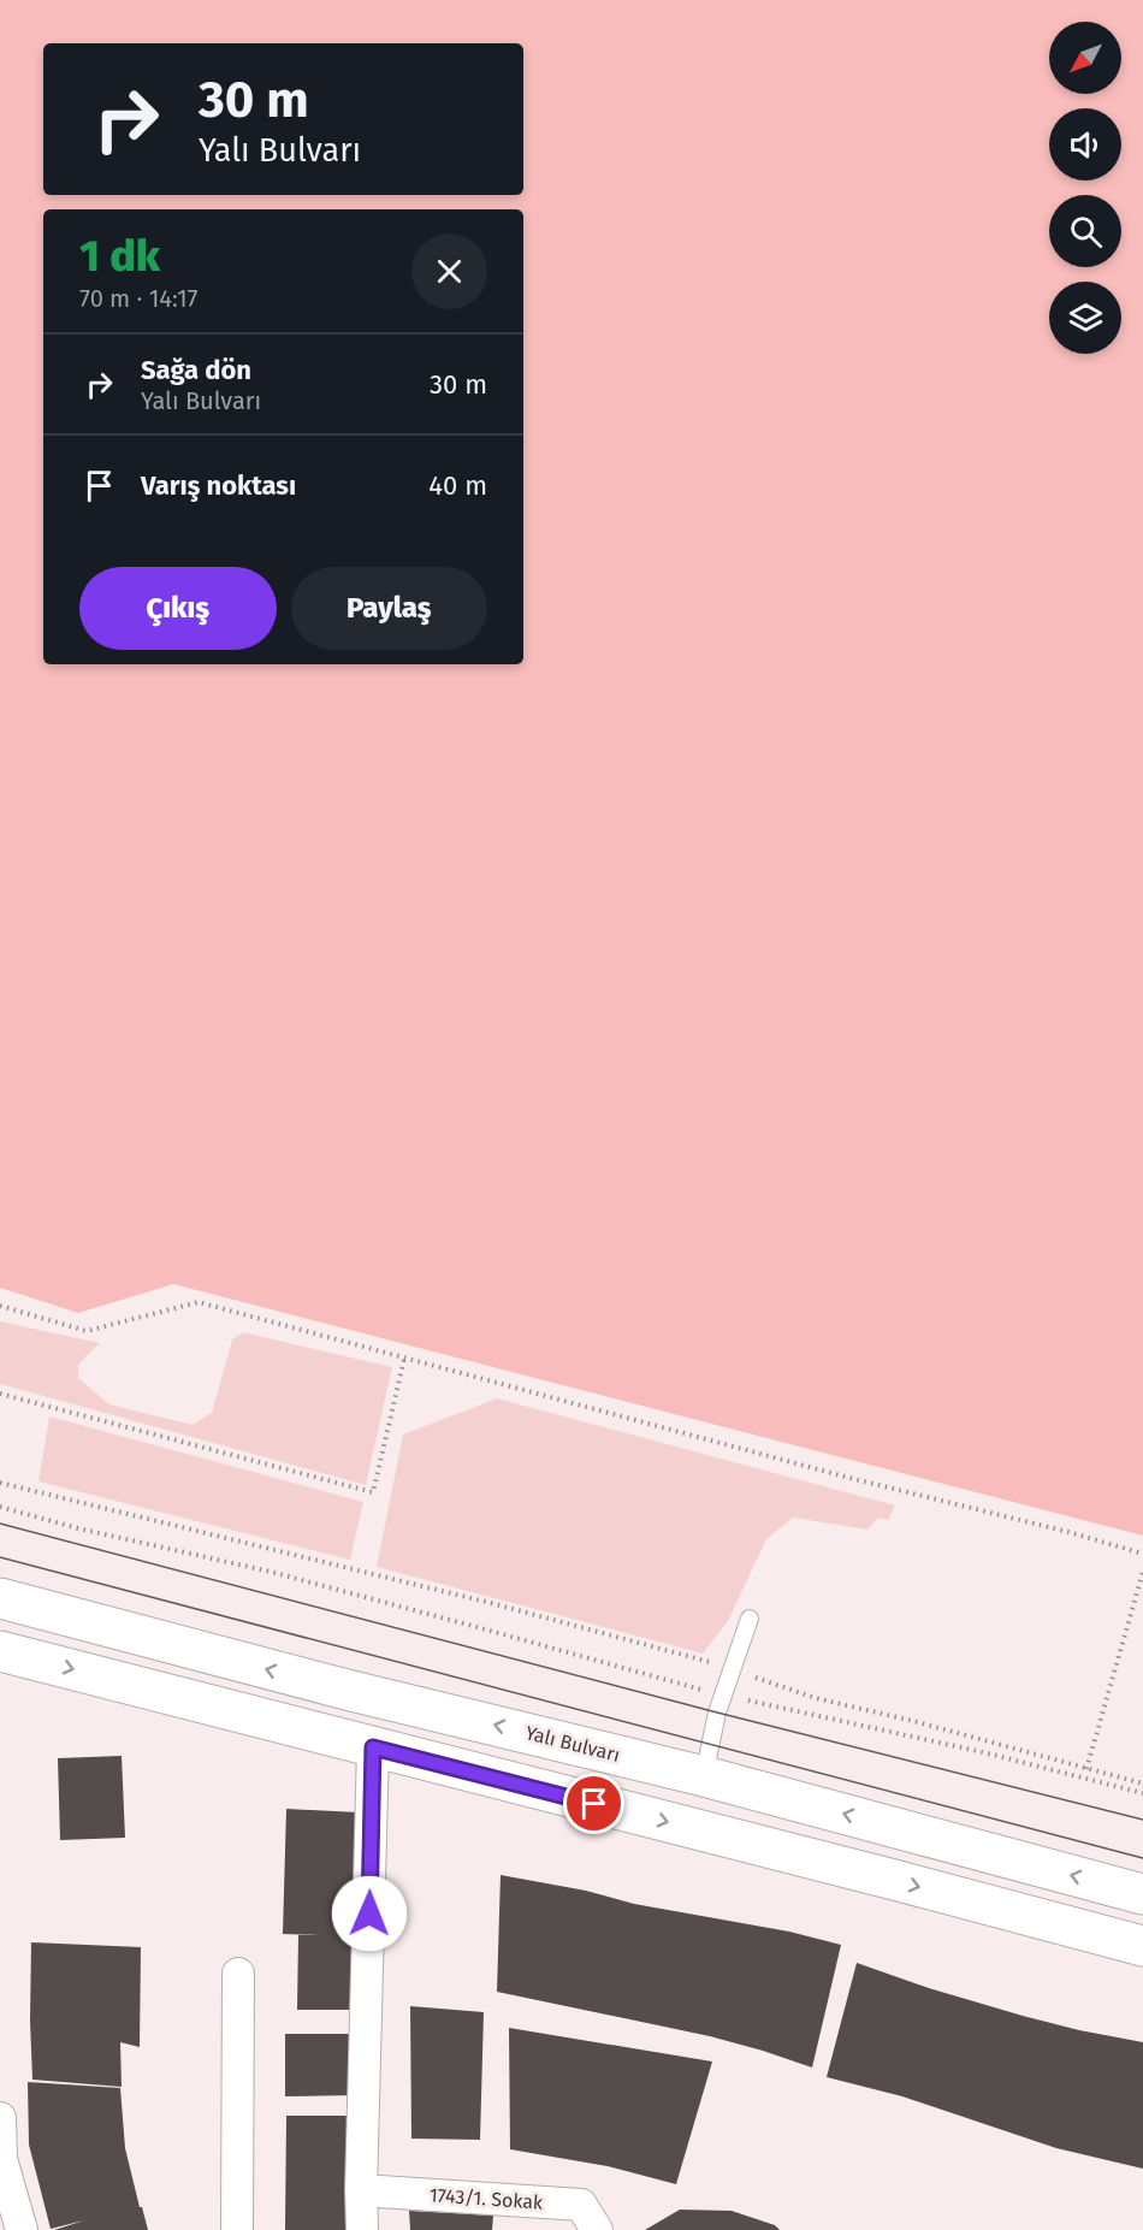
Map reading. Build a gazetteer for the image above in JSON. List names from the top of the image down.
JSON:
{
  "streets": {
    "main road": ["Yalı Bulvarı"],
    "street": ["1743/1. Sokak"]
  },
  "north": "bottom left",
  "page": {
    "turn": ["30 m", "Yalı Bulvarı"],
    "heading": ["1 dk", "70 m · 14:17"],
    "list": [
      {
        "name": "Sağa dön",
        "note": "Yalı Bulvarı",
        "value": "30 m"
      },
      {
        "name": "Varış noktası",
        "value": "40 m"
      }
    ],
    "buttons": ["Çıkış", "Paylaş"]
  }
}
